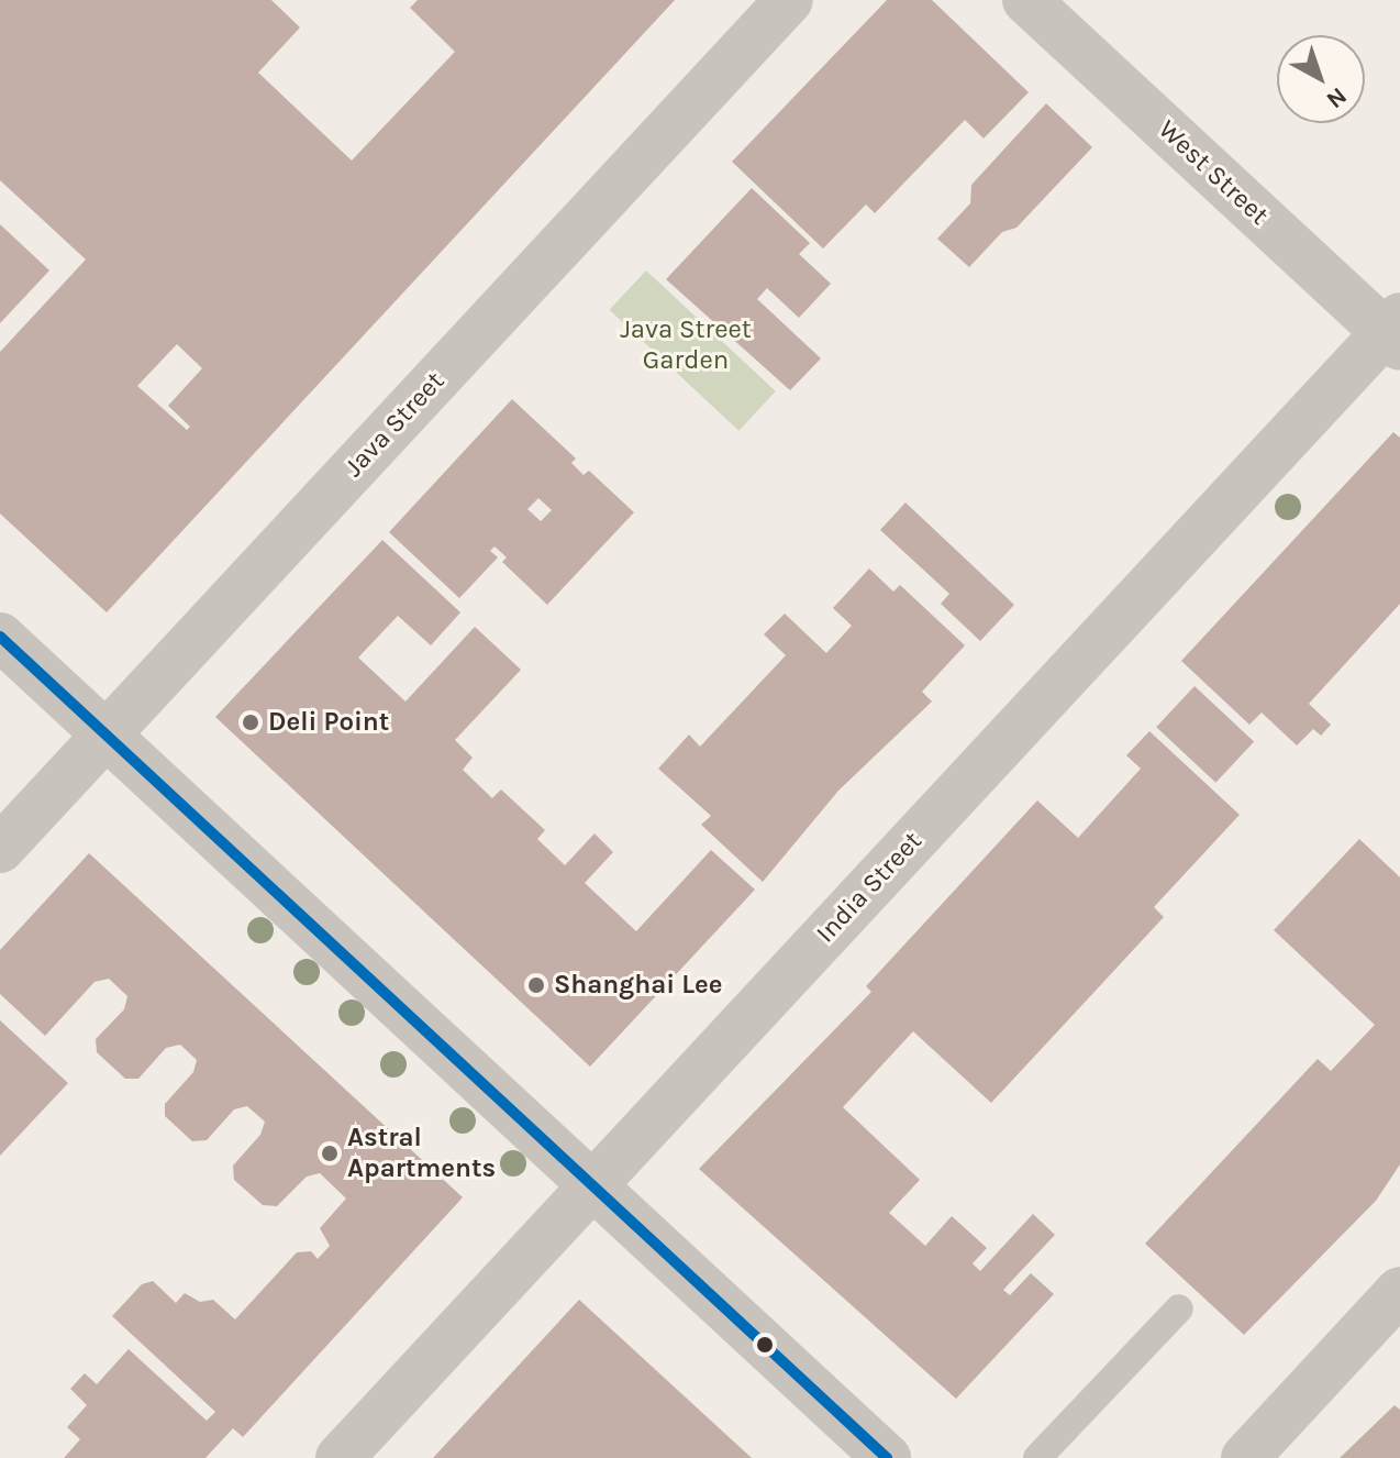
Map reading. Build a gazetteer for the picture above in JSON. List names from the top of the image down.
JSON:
{
  "streets": {
    "street": ["West Street", "Java Street", "India Street"]
  },
  "crossings": [
    ["West Street", "India Street"]
  ],
  "parks": ["Java Street Garden"],
  "places": ["Deli Point", "Shanghai Lee", "Astral Apartments"],
  "north": "bottom right"
}
